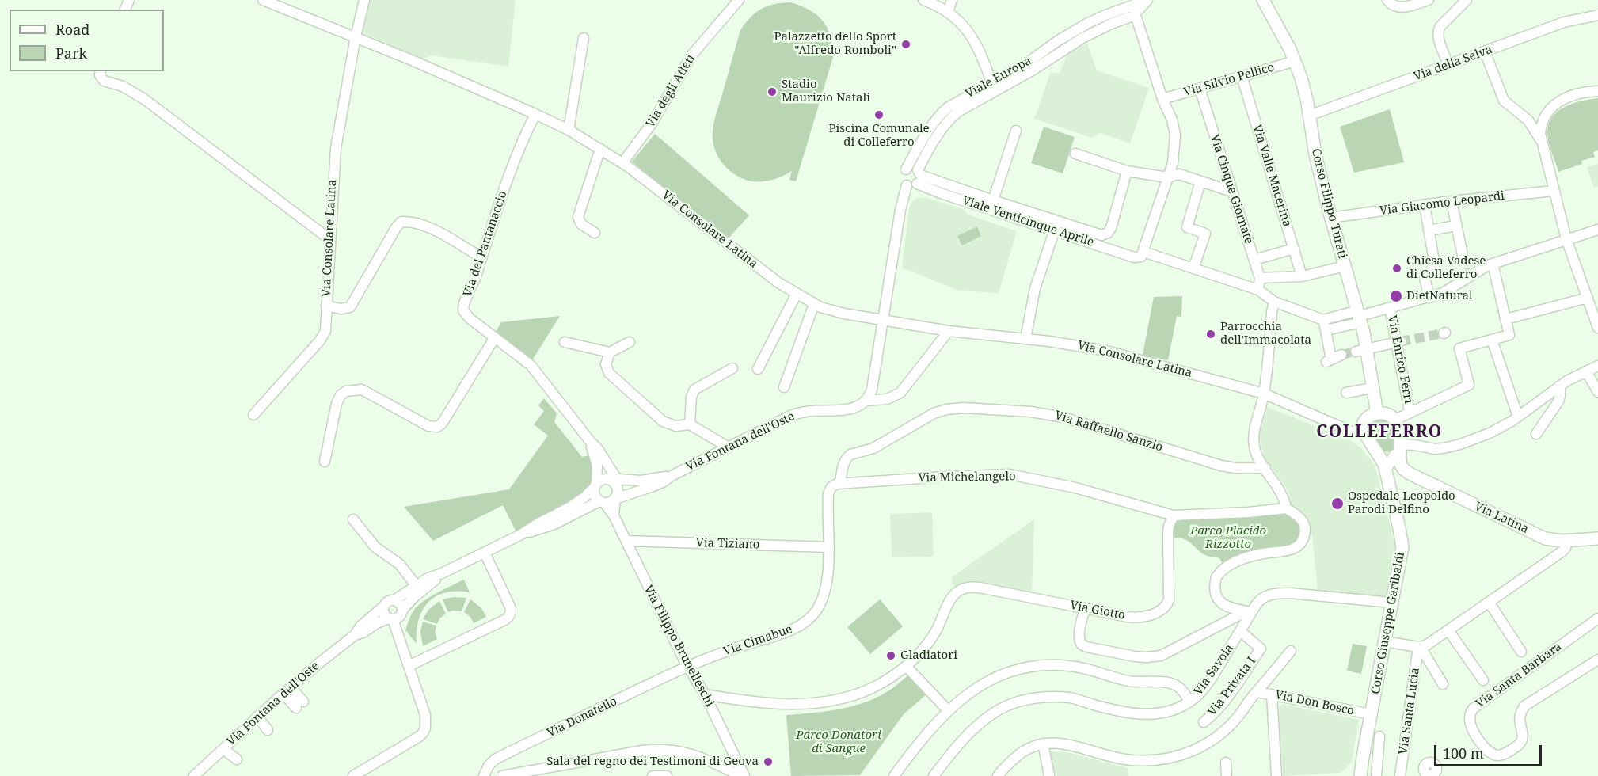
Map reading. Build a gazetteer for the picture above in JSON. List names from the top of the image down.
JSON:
{
  "streets": {
    "main road": ["Corso Filippo Turati", "Via Latina", "Corso Giuseppe Garibaldi"],
    "street": [
      "Via della Selva",
      "Viale Europa",
      "Via Silvio Pellico",
      "Via degli Atleti",
      "Via Valle Macerina",
      "Via Cinque Giornate",
      "Via Giacomo Leopardi",
      "Viale Venticinque Aprile",
      "Via Consolare Latina",
      "Via del Pantanaccio",
      "Via Enrico Ferri",
      "Via Raffaello Sanzio",
      "Via Fontana dell'Oste",
      "Via Michelangelo",
      "Via Tiziano",
      "Via Giotto",
      "Via Cimabue",
      "Via Filippo Brunelleschi",
      "Via Savoia",
      "Via Santa Barbara",
      "Via Privata I",
      "Via Don Bosco",
      "Via Santa Lucia",
      "Via Donatello"
    ]
  },
  "crossings": [
    ["Via della Selva", "Corso Filippo Turati"],
    ["Viale Europa", "Viale Venticinque Aprile"],
    ["Viale Europa", "Via Consolare Latina"],
    ["Viale Europa", "Via Fontana dell'Oste"],
    ["Via Silvio Pellico", "Via Valle Macerina"],
    ["Via Silvio Pellico", "Via Cinque Giornate"],
    ["Via Silvio Pellico", "Corso Filippo Turati"],
    ["Via degli Atleti", "Via Consolare Latina"],
    ["Via Cinque Giornate", "Viale Venticinque Aprile"],
    ["Corso Filippo Turati", "Via Giacomo Leopardi"],
    ["Corso Filippo Turati", "Via Consolare Latina"],
    ["Corso Filippo Turati", "Via Latina"],
    ["Corso Filippo Turati", "Corso Giuseppe Garibaldi"],
    ["Via Consolare Latina", "Via del Pantanaccio"],
    ["Via Consolare Latina", "Via Fontana dell'Oste"],
    ["Via Consolare Latina", "Via Latina"],
    ["Via Consolare Latina", "Corso Giuseppe Garibaldi"],
    ["Via del Pantanaccio", "Via Fontana dell'Oste"],
    ["Via del Pantanaccio", "Via Filippo Brunelleschi"],
    ["Via Raffaello Sanzio", "Via Michelangelo"],
    ["Via Raffaello Sanzio", "Via Cimabue"],
    ["Via Fontana dell'Oste", "Via Filippo Brunelleschi"],
    ["Via Michelangelo", "Via Giotto"],
    ["Via Michelangelo", "Via Cimabue"],
    ["Via Latina", "Corso Giuseppe Garibaldi"],
    ["Via Tiziano", "Via Cimabue"],
    ["Via Tiziano", "Via Filippo Brunelleschi"],
    ["Via Giotto", "Via Filippo Brunelleschi"],
    ["Corso Giuseppe Garibaldi", "Via Savoia"],
    ["Corso Giuseppe Garibaldi", "Via Don Bosco"],
    ["Via Cimabue", "Via Filippo Brunelleschi"],
    ["Via Cimabue", "Via Donatello"],
    ["Via Filippo Brunelleschi", "Via Donatello"],
    ["Via Savoia", "Via Privata I"]
  ],
  "districts": ["COLLEFERRO"],
  "parks": ["Parco Placido Rizzotto", "Parco Donatori di Sangue"],
  "places": [
    "Palazzetto dello Sport \"Alfredo Romboli\"",
    "Stadio Maurizio Natali",
    "Piscina Comunale di Colleferro",
    "Chiesa Vadese di Colleferro",
    "DietNatural",
    "Parrocchia dell'Immacolata",
    "Ospedale Leopoldo Parodi Delfino",
    "Gladiatori",
    "Sala del regno dei Testimoni di Geova"
  ],
  "legend": ["Road", "Park"],
  "scale_bar": "100 m"
}
